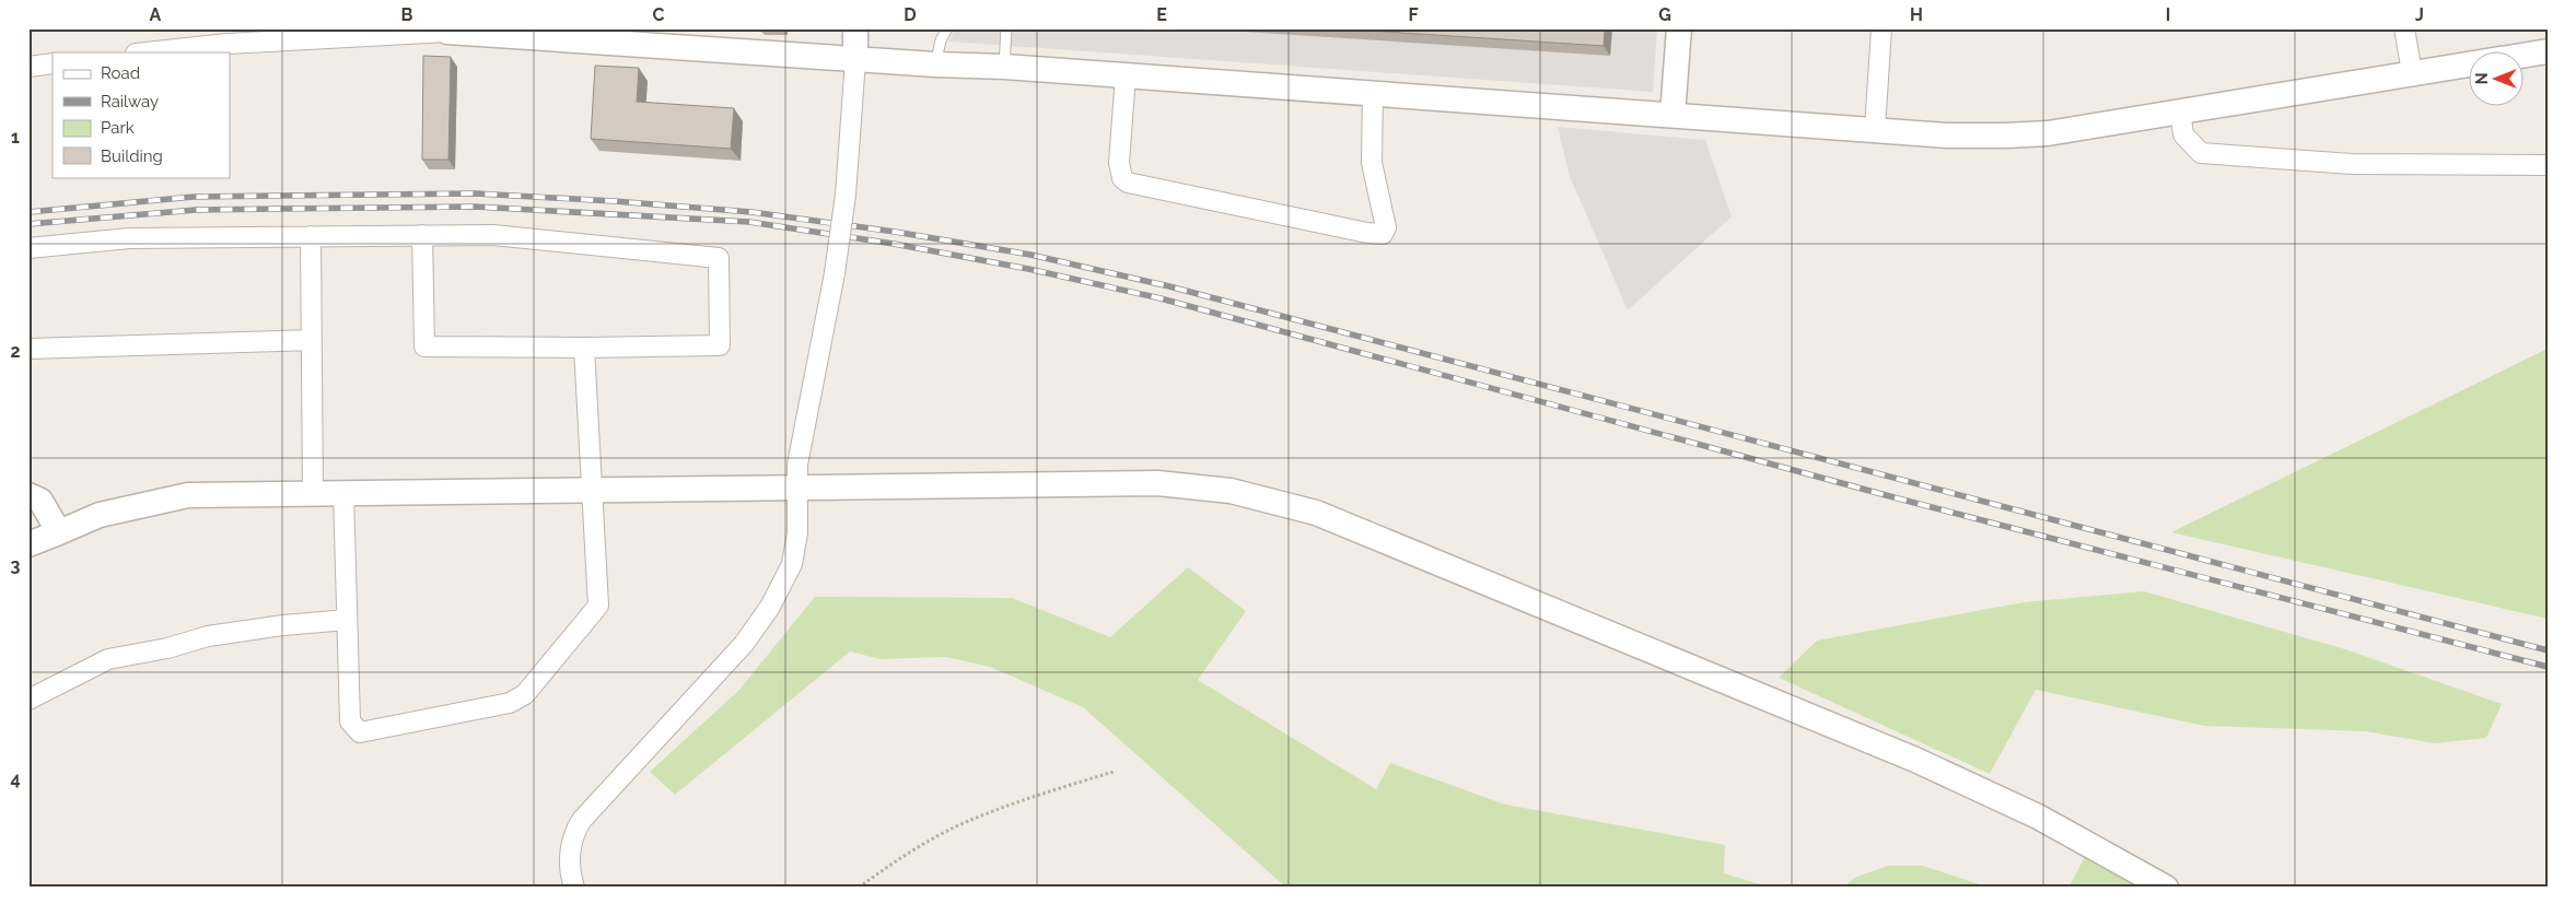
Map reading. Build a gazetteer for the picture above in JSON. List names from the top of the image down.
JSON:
{
  "legend": [
    "Road",
    "Railway",
    "Park",
    "Building"
  ],
  "north": "left",
  "grid": {
    "columns": [
      "A",
      "B",
      "C",
      "D",
      "E",
      "F",
      "G",
      "H",
      "I",
      "J"
    ],
    "rows": [
      "1",
      "2",
      "3",
      "4"
    ]
  }
}
